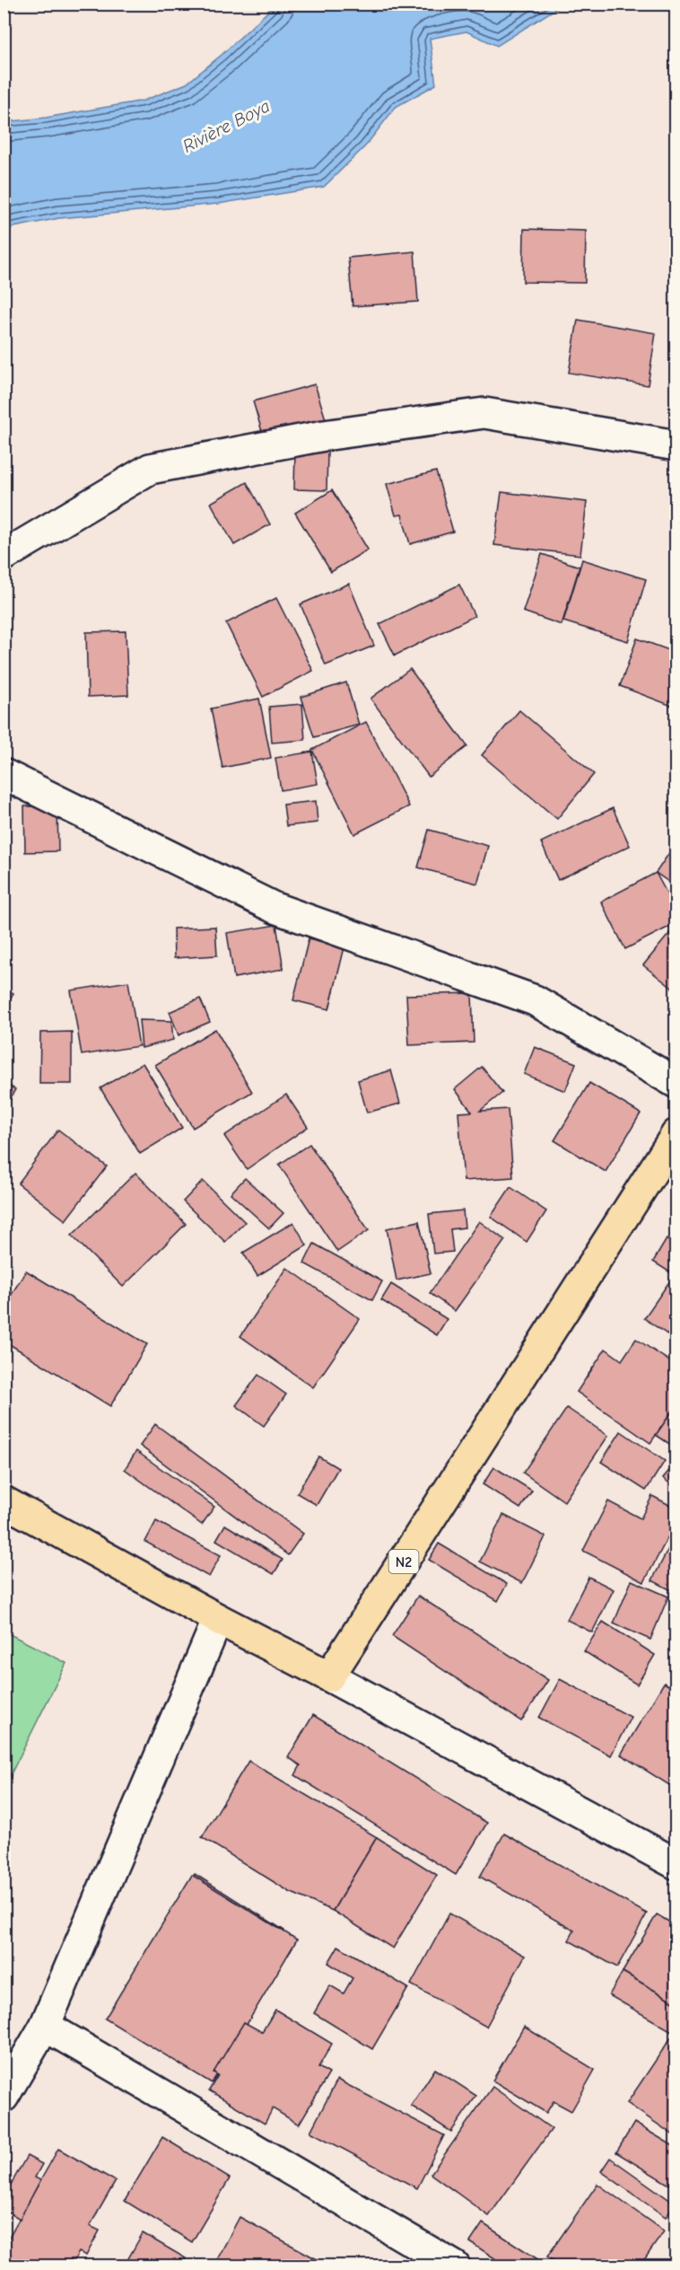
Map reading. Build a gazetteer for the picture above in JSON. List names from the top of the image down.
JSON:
{
  "streets": {
    "highway": ["N2"]
  },
  "water": ["Rivière Boya"]
}
